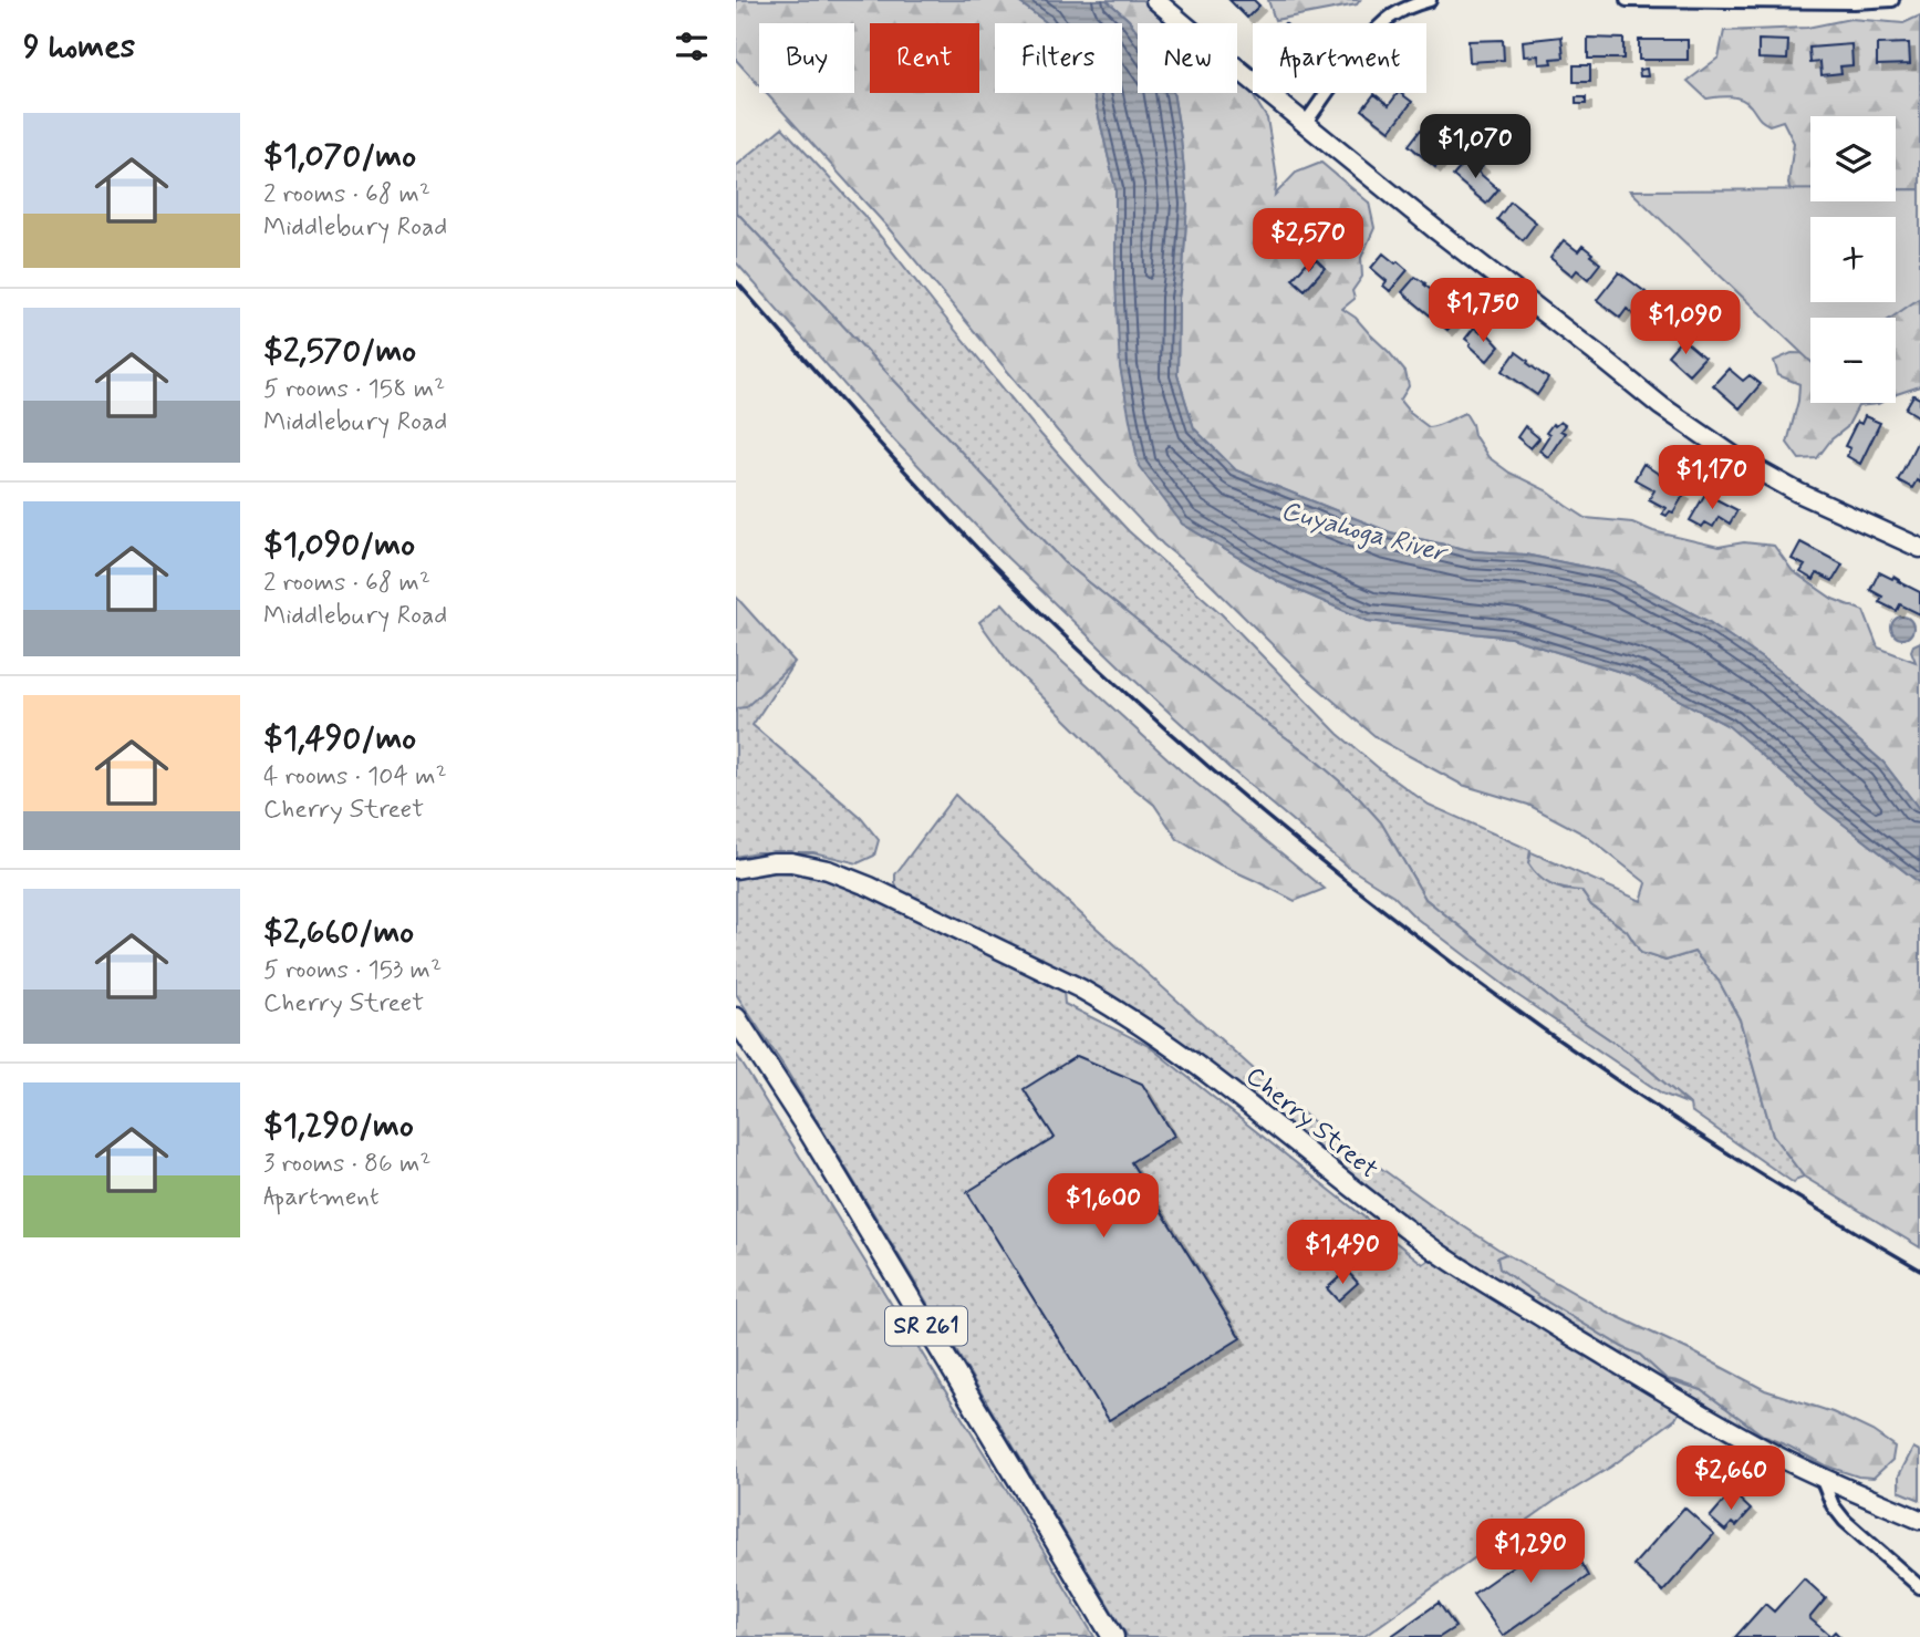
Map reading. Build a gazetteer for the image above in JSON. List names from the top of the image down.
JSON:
{
  "streets": {
    "main road": ["SR 261"],
    "street": ["Cherry Street"]
  },
  "water": ["Cuyahoga River"],
  "page": {
    "heading": "9 homes",
    "chip": [
      "Buy",
      "Rent",
      "Filters",
      "New",
      "Apartment"
    ],
    "list": [
      {
        "name": "$1,070/mo",
        "note": "2 rooms · 68 m² · Middlebury Road"
      },
      {
        "name": "$2,570/mo",
        "note": "5 rooms · 158 m² · Middlebury Road"
      },
      {
        "name": "$1,090/mo",
        "note": "2 rooms · 68 m² · Middlebury Road"
      },
      {
        "name": "$1,490/mo",
        "note": "4 rooms · 104 m² · Cherry Street"
      },
      {
        "name": "$2,660/mo",
        "note": "5 rooms · 153 m² · Cherry Street"
      },
      {
        "name": "$1,290/mo",
        "note": "3 rooms · 86 m² · Apartment"
      }
    ],
    "price": [
      "$1,070",
      "$2,570",
      "$1,750",
      "$1,090",
      "$1,170",
      "$1,600",
      "$1,490",
      "$2,660",
      "$1,290"
    ],
    "map_buttons": ["+", "−"]
  }
}
